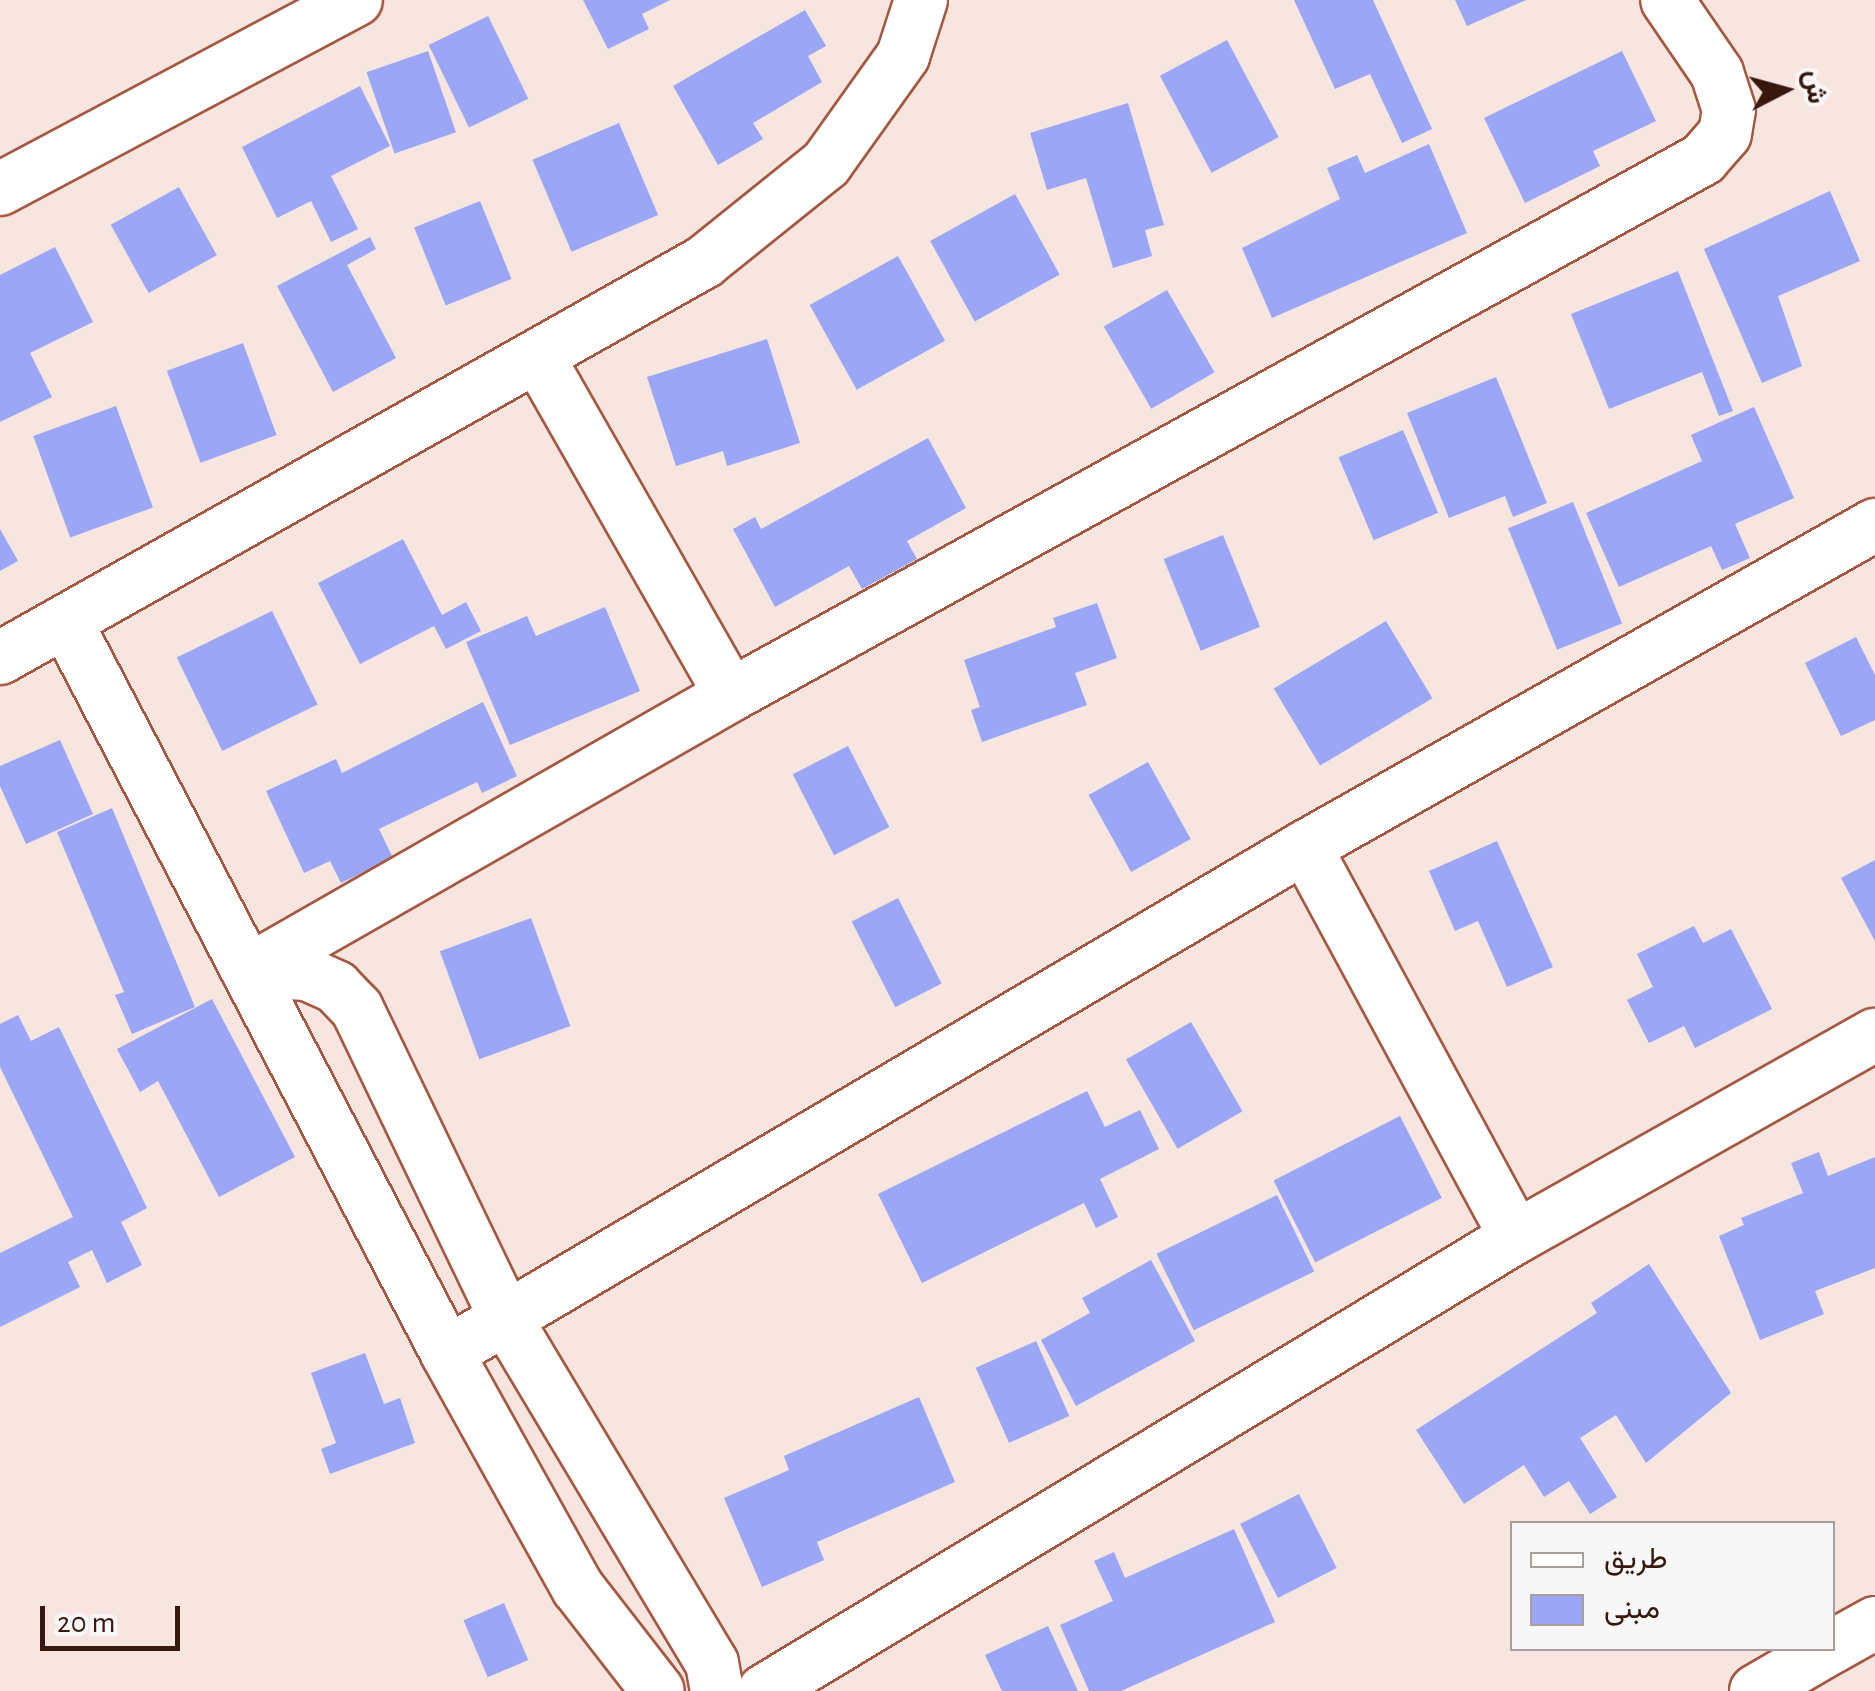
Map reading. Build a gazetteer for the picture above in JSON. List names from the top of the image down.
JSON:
{
  "legend": ["طريق", "مبنى"],
  "scale_bar": "20 m",
  "north": "right"
}
